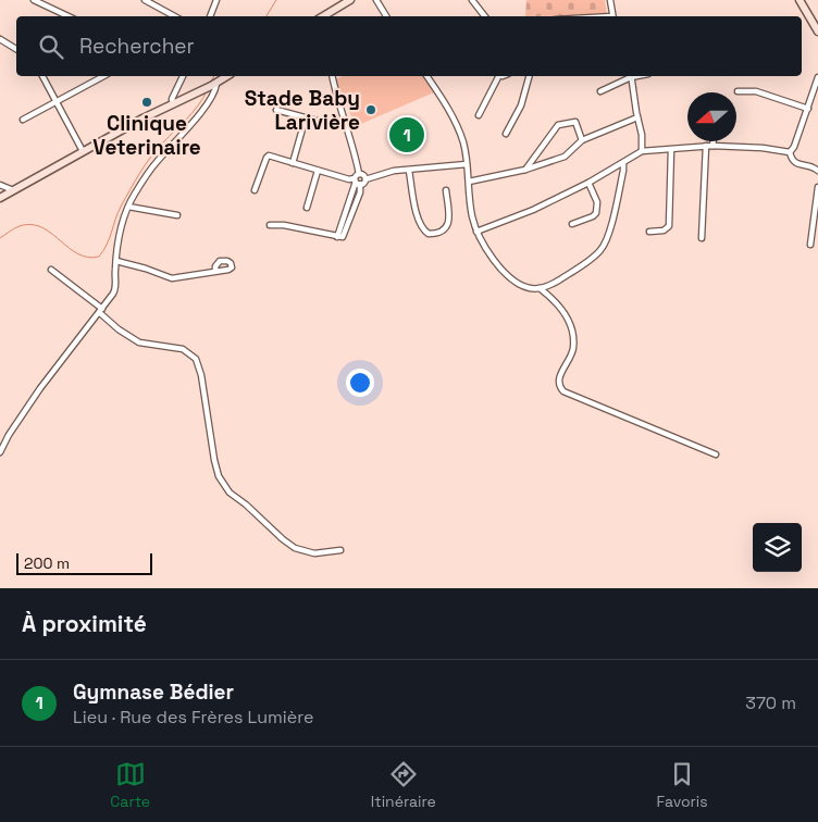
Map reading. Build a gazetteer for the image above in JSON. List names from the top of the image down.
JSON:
{
  "places": ["Clinique Veterinaire", "Stade Baby Larivière"],
  "scale_bar": "200 m",
  "north": "left",
  "page": {
    "search": "Rechercher",
    "pins": "1",
    "scale": "200 m",
    "heading": "À proximité",
    "list": [
      {
        "mark": "1",
        "name": "Gymnase Bédier",
        "note": "Lieu · Rue des Frères Lumière",
        "value": "370 m"
      }
    ],
    "nav": ["Carte", "Itinéraire", "Favoris"]
  }
}
